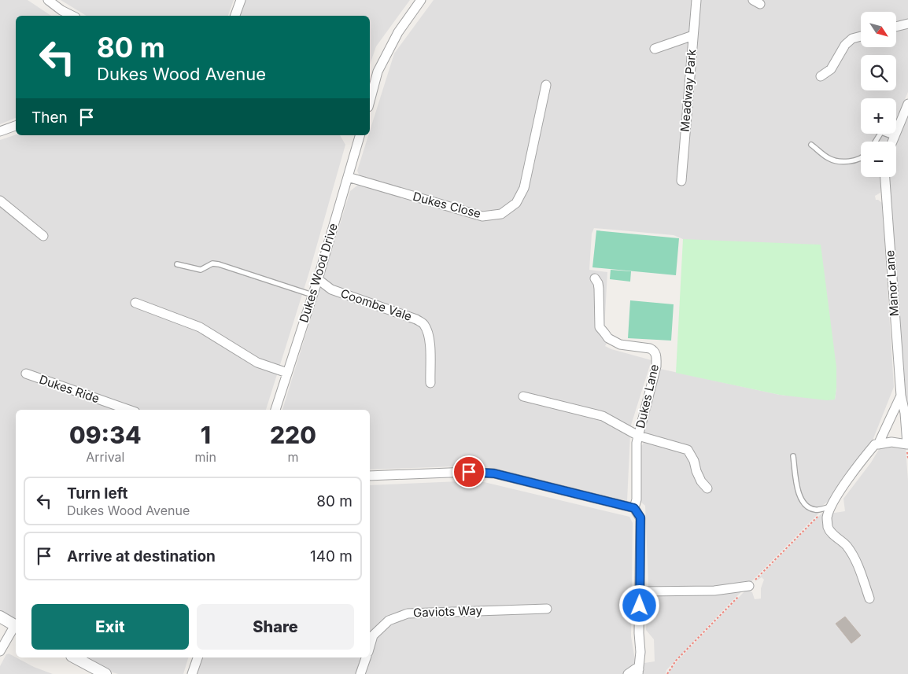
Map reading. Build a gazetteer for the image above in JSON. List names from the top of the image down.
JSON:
{
  "streets": {
    "street": [
      "Meadway Park",
      "Dukes Close",
      "Dukes Wood Drive",
      "Manor Lane",
      "Coombe Vale",
      "Dukes Ride",
      "Dukes Lane",
      "Gaviots Way"
    ]
  },
  "crossings": [
    ["Dukes Close", "Dukes Wood Drive"],
    ["Dukes Wood Drive", "Coombe Vale"]
  ],
  "north": "bottom right",
  "page": {
    "map_buttons": ["+", "−"],
    "turn": ["80 m", "Dukes Wood Avenue"],
    "then": "Then",
    "eta": [
      "09:34",
      "Arrival",
      "1",
      "min",
      "220",
      "m"
    ],
    "list": [
      {
        "name": "Turn left",
        "note": "Dukes Wood Avenue",
        "value": "80 m"
      },
      {
        "name": "Arrive at destination",
        "value": "140 m"
      }
    ],
    "buttons": ["Exit", "Share"]
  }
}
